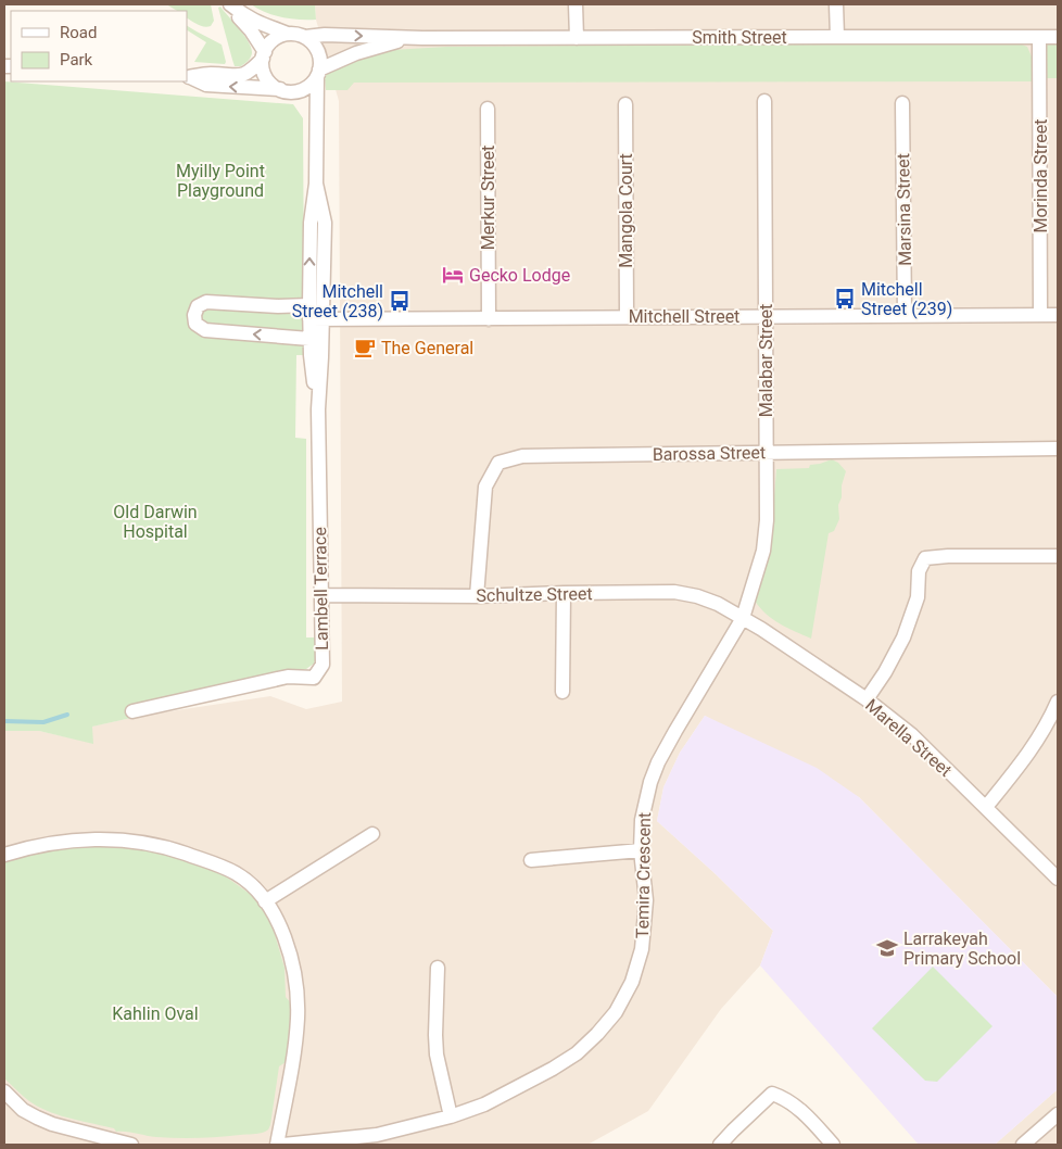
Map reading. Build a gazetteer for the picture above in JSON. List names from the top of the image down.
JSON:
{
  "streets": {
    "street": [
      "Smith Street",
      "Morinda Street",
      "Merkur Street",
      "Marsina Street",
      "Mangola Court",
      "Mitchell Street",
      "Malabar Street",
      "Barossa Street",
      "Lambell Terrace",
      "Schultze Street",
      "Marella Street",
      "Temira Crescent"
    ]
  },
  "crossings": [
    ["Smith Street", "Morinda Street"],
    ["Smith Street", "Lambell Terrace"],
    ["Morinda Street", "Mitchell Street"],
    ["Merkur Street", "Mitchell Street"],
    ["Marsina Street", "Mitchell Street"],
    ["Mangola Court", "Mitchell Street"],
    ["Mitchell Street", "Malabar Street"],
    ["Mitchell Street", "Lambell Terrace"],
    ["Malabar Street", "Barossa Street"],
    ["Malabar Street", "Schultze Street"],
    ["Malabar Street", "Marella Street"],
    ["Malabar Street", "Temira Crescent"],
    ["Barossa Street", "Schultze Street"],
    ["Lambell Terrace", "Schultze Street"],
    ["Schultze Street", "Marella Street"],
    ["Schultze Street", "Temira Crescent"],
    ["Marella Street", "Temira Crescent"]
  ],
  "parks": ["Myilly Point Playground", "Old Darwin Hospital", "Kahlin Oval"],
  "places": {
    "hotel": ["Gecko Lodge"],
    "bus stop": ["Mitchell Street (239)", "Mitchell Street (238)"],
    "cafe": ["The General"],
    "school or university": ["Larrakeyah Primary School"]
  },
  "legend": ["Road", "Park"]
}
